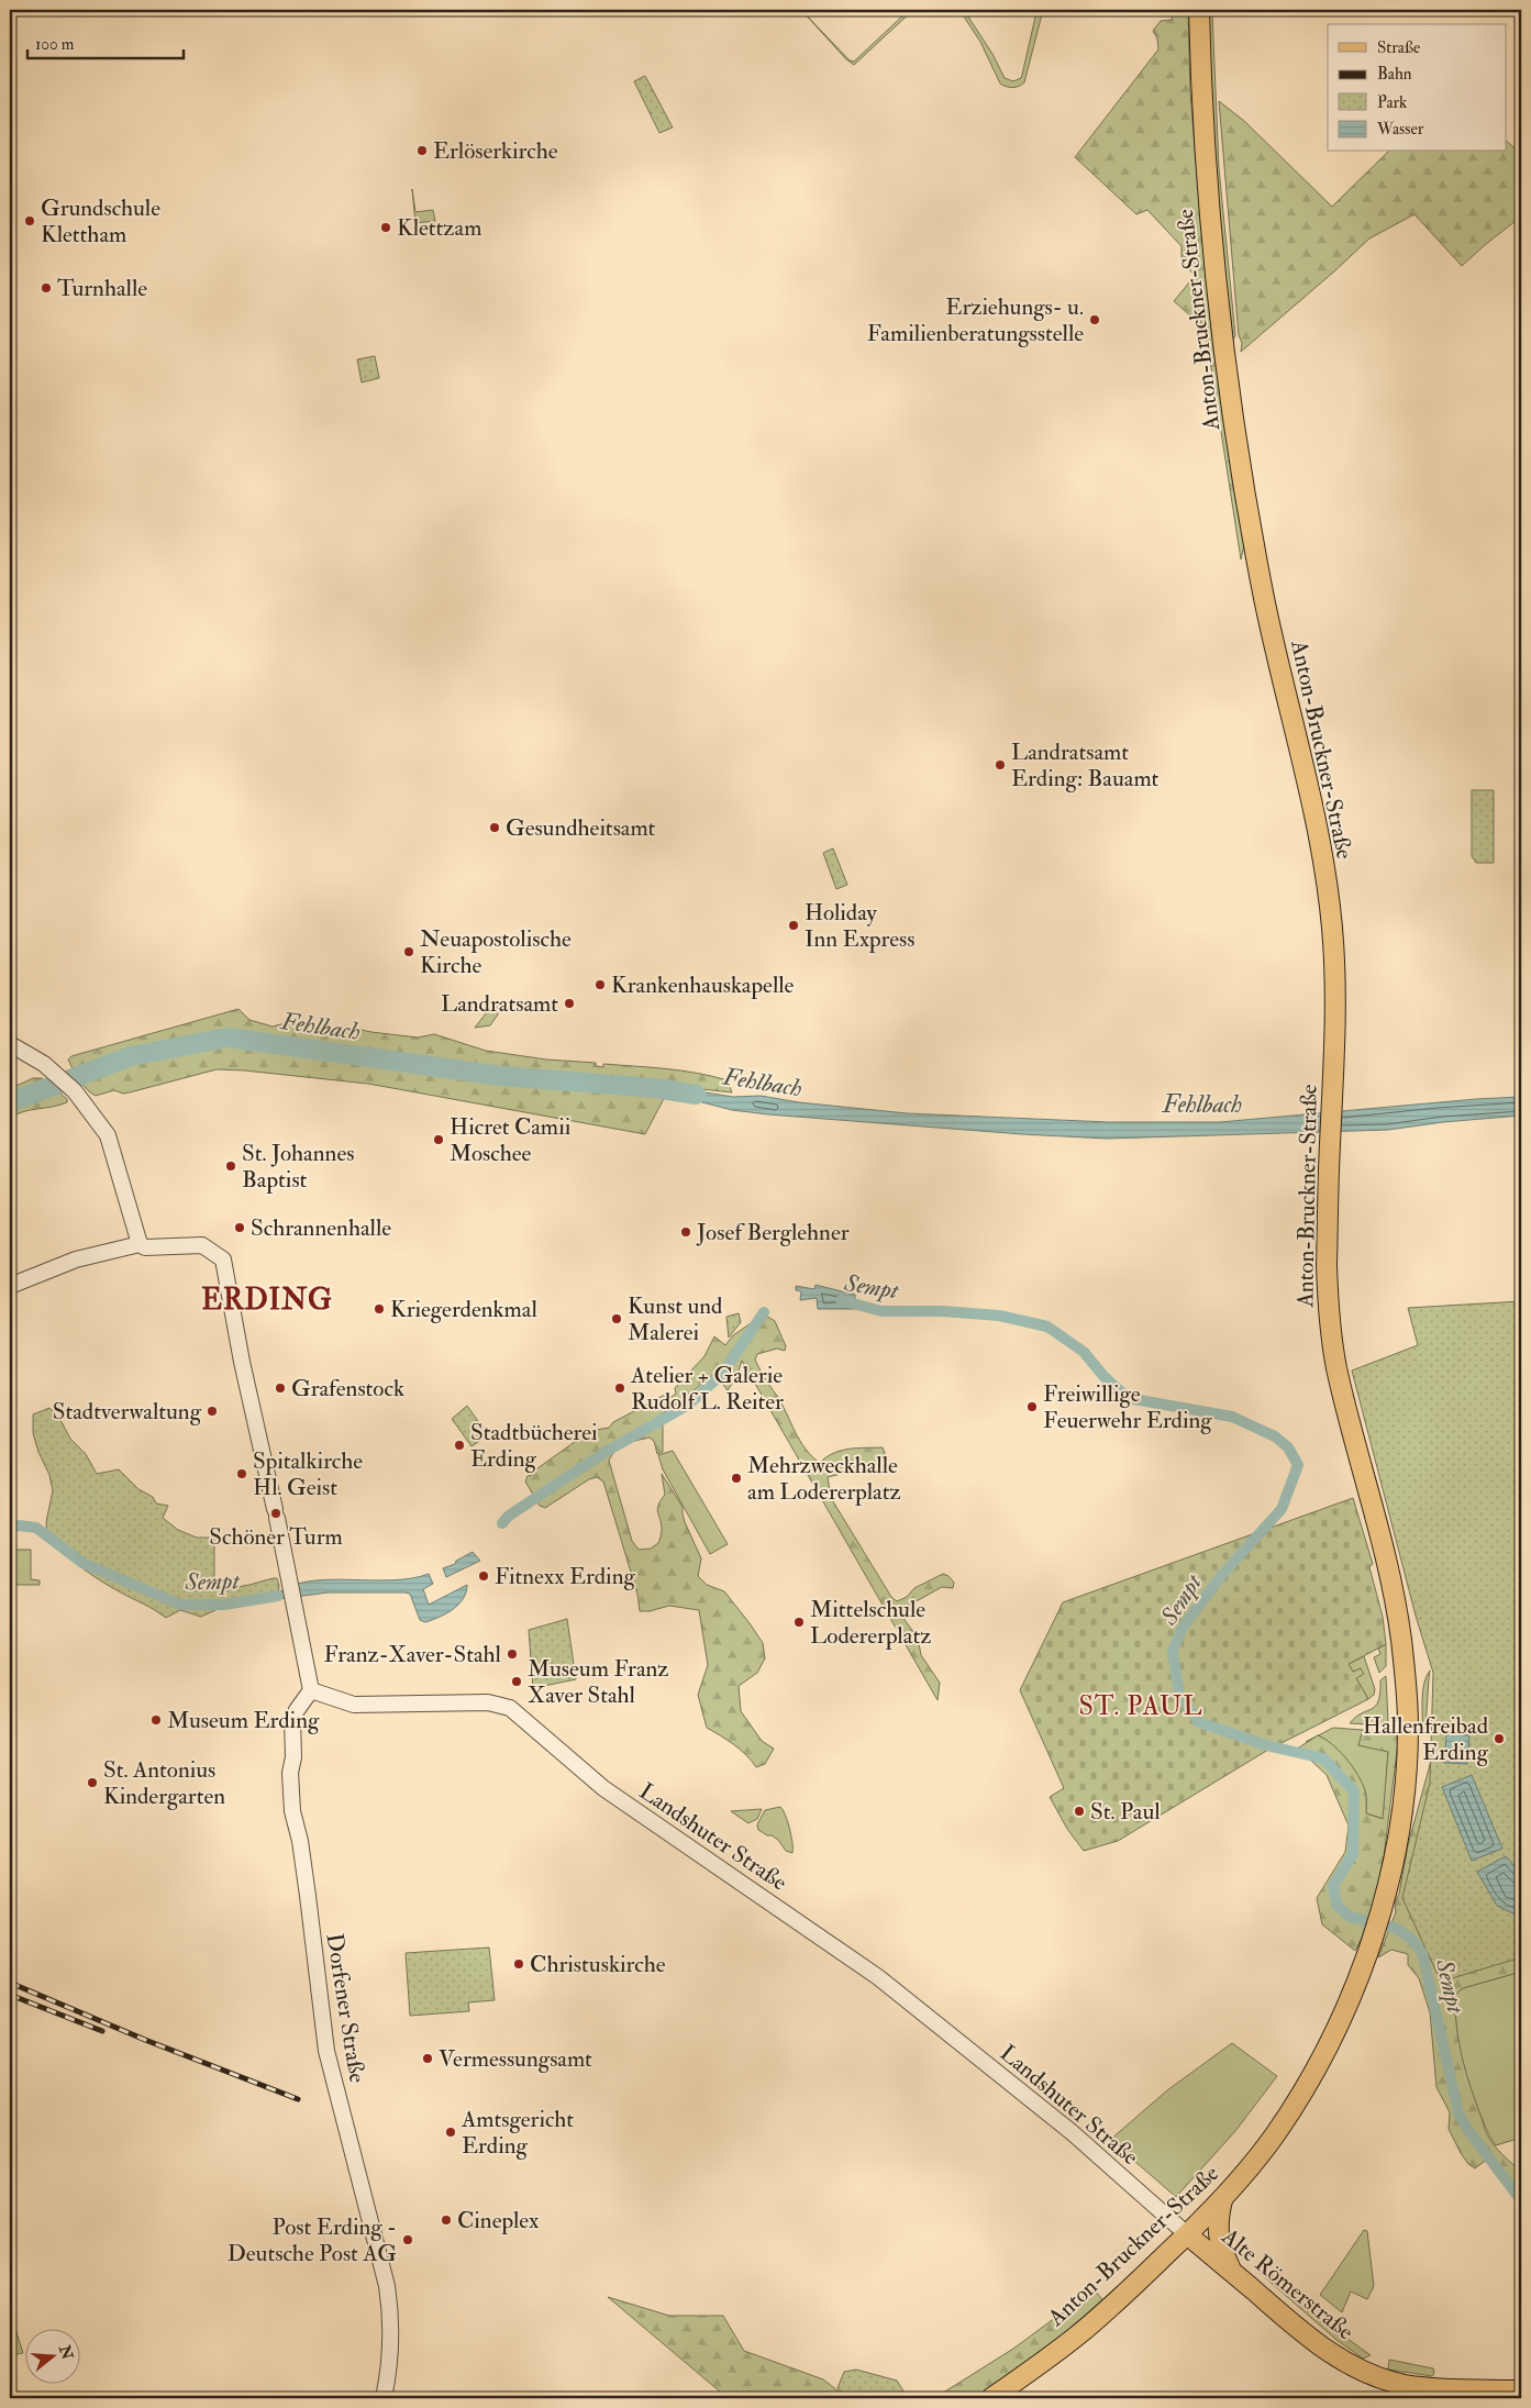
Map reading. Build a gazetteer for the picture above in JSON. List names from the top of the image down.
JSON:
{
  "streets": {
    "main road": ["Anton-Bruckner-Straße", "Alte Römerstraße"],
    "street": ["Landshuter Straße", "Dorfener Straße"]
  },
  "crossings": [
    ["Anton-Bruckner-Straße", "Landshuter Straße"],
    ["Anton-Bruckner-Straße", "Alte Römerstraße"],
    ["Landshuter Straße", "Dorfener Straße"],
    ["Landshuter Straße", "Alte Römerstraße"]
  ],
  "districts": ["ERDING", "ST. PAUL"],
  "water": ["Fehlbach", "Sempt"],
  "places": [
    "Erlöserkirche",
    "Grundschule Klettham",
    "Klettzam",
    "Turnhalle",
    "Erziehungs- u. Familienberatungsstelle",
    "Landratsamt Erding: Bauamt",
    "Gesundheitsamt",
    "Holiday Inn Express",
    "Neuapostolische Kirche",
    "Krankenhauskapelle",
    "Landratsamt",
    "Hicret Camii Moschee",
    "St. Johannes Baptist",
    "Schrannenhalle",
    "Josef Berglehner",
    "Kriegerdenkmal",
    "Kunst und Malerei",
    "Grafenstock",
    "Atelier + Galerie Rudolf L. Reiter",
    "Freiwillige Feuerwehr Erding",
    "Stadtverwaltung",
    "Stadtbücherei Erding",
    "Spitalkirche Hl. Geist",
    "Mehrzweckhalle am Lodererplatz",
    "Schöner Turm",
    "Fitnexx Erding",
    "Mittelschule Lodererplatz",
    "Franz-Xaver-Stahl",
    "Museum Franz Xaver Stahl",
    "Museum Erding",
    "Hallenfreibad Erding",
    "St. Antonius Kindergarten",
    "St. Paul",
    "Christuskirche",
    "Vermessungsamt",
    "Amtsgericht Erding",
    "Cineplex",
    "Post Erding - Deutsche Post AG"
  ],
  "legend": [
    "Straße",
    "Bahn",
    "Park",
    "Wasser"
  ],
  "scale_bar": "100 m",
  "north": "right"
}
